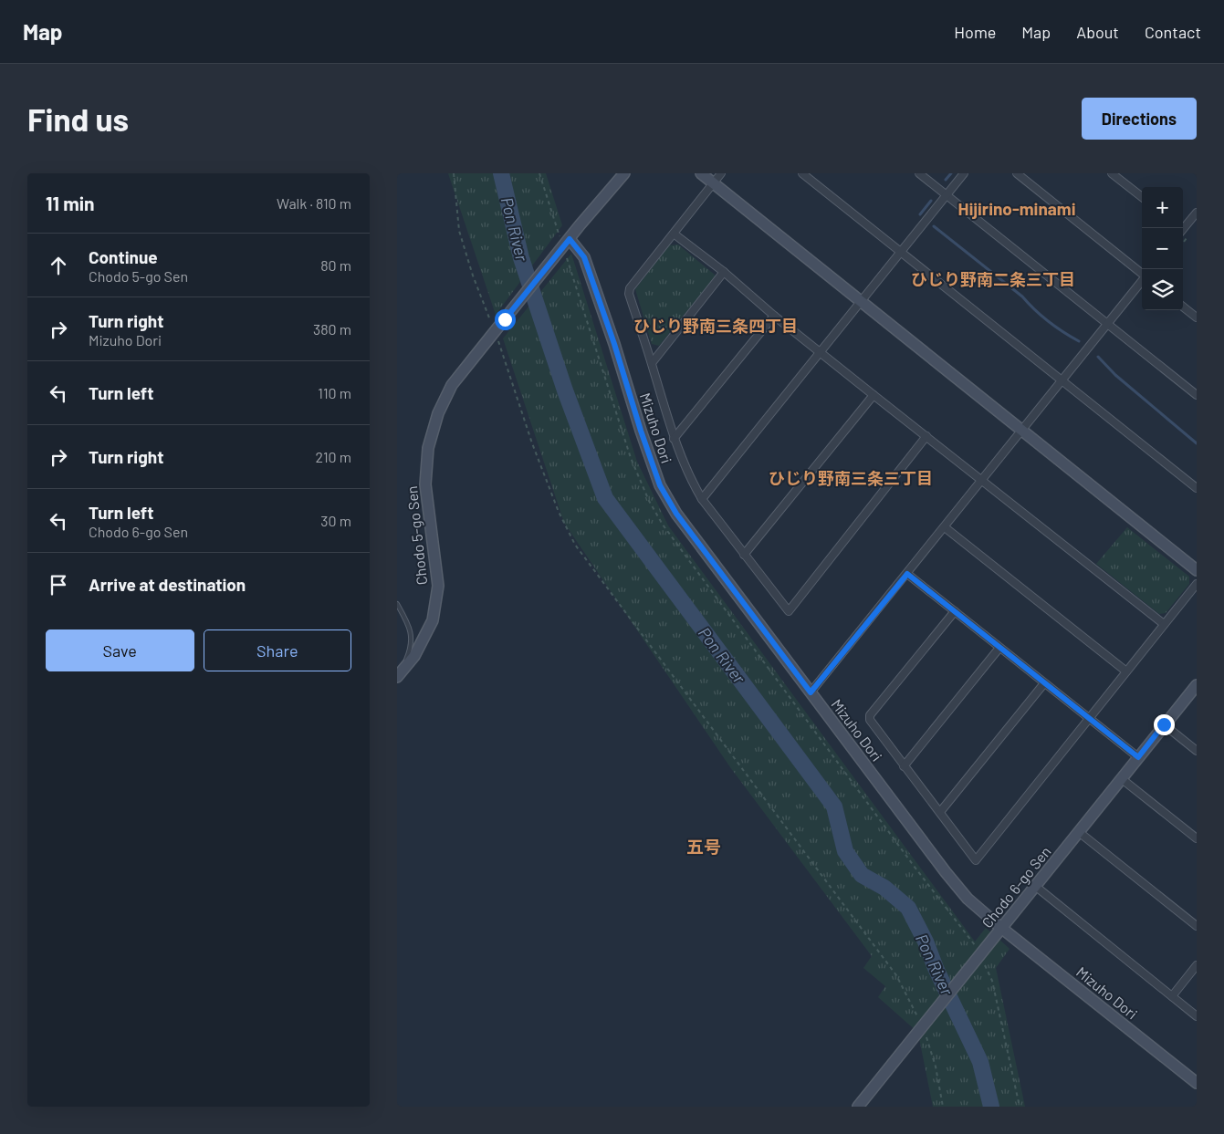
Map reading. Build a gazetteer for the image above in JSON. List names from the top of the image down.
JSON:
{
  "streets": {
    "street": ["Mizuho Dori", "Chodo 5-go Sen", "Chodo 6-go Sen"]
  },
  "crossings": [
    ["Mizuho Dori", "Chodo 5-go Sen"],
    ["Mizuho Dori", "Chodo 6-go Sen"]
  ],
  "districts": [
    "Hijirino-minami",
    "ひじり野南二条三丁目",
    "ひじり野南三条四丁目",
    "ひじり野南三条三丁目",
    "五号"
  ],
  "water": ["Pon River"],
  "page": {
    "header": "Map",
    "nav": [
      "Home",
      "Map",
      "About",
      "Contact"
    ],
    "buttons": [
      "Directions",
      ["Save", "Share"]
    ],
    "title": "Find us",
    "heading": ["11 min", "Walk · 810 m"],
    "map_buttons": ["+", "−"],
    "list": [
      ["Continue", "Chodo 5-go Sen", "80 m"],
      ["Turn right", "Mizuho Dori", "380 m"],
      ["Turn left", "110 m"],
      ["Turn right", "210 m"],
      ["Turn left", "Chodo 6-go Sen", "30 m"],
      "Arrive at destination"
    ]
  }
}
